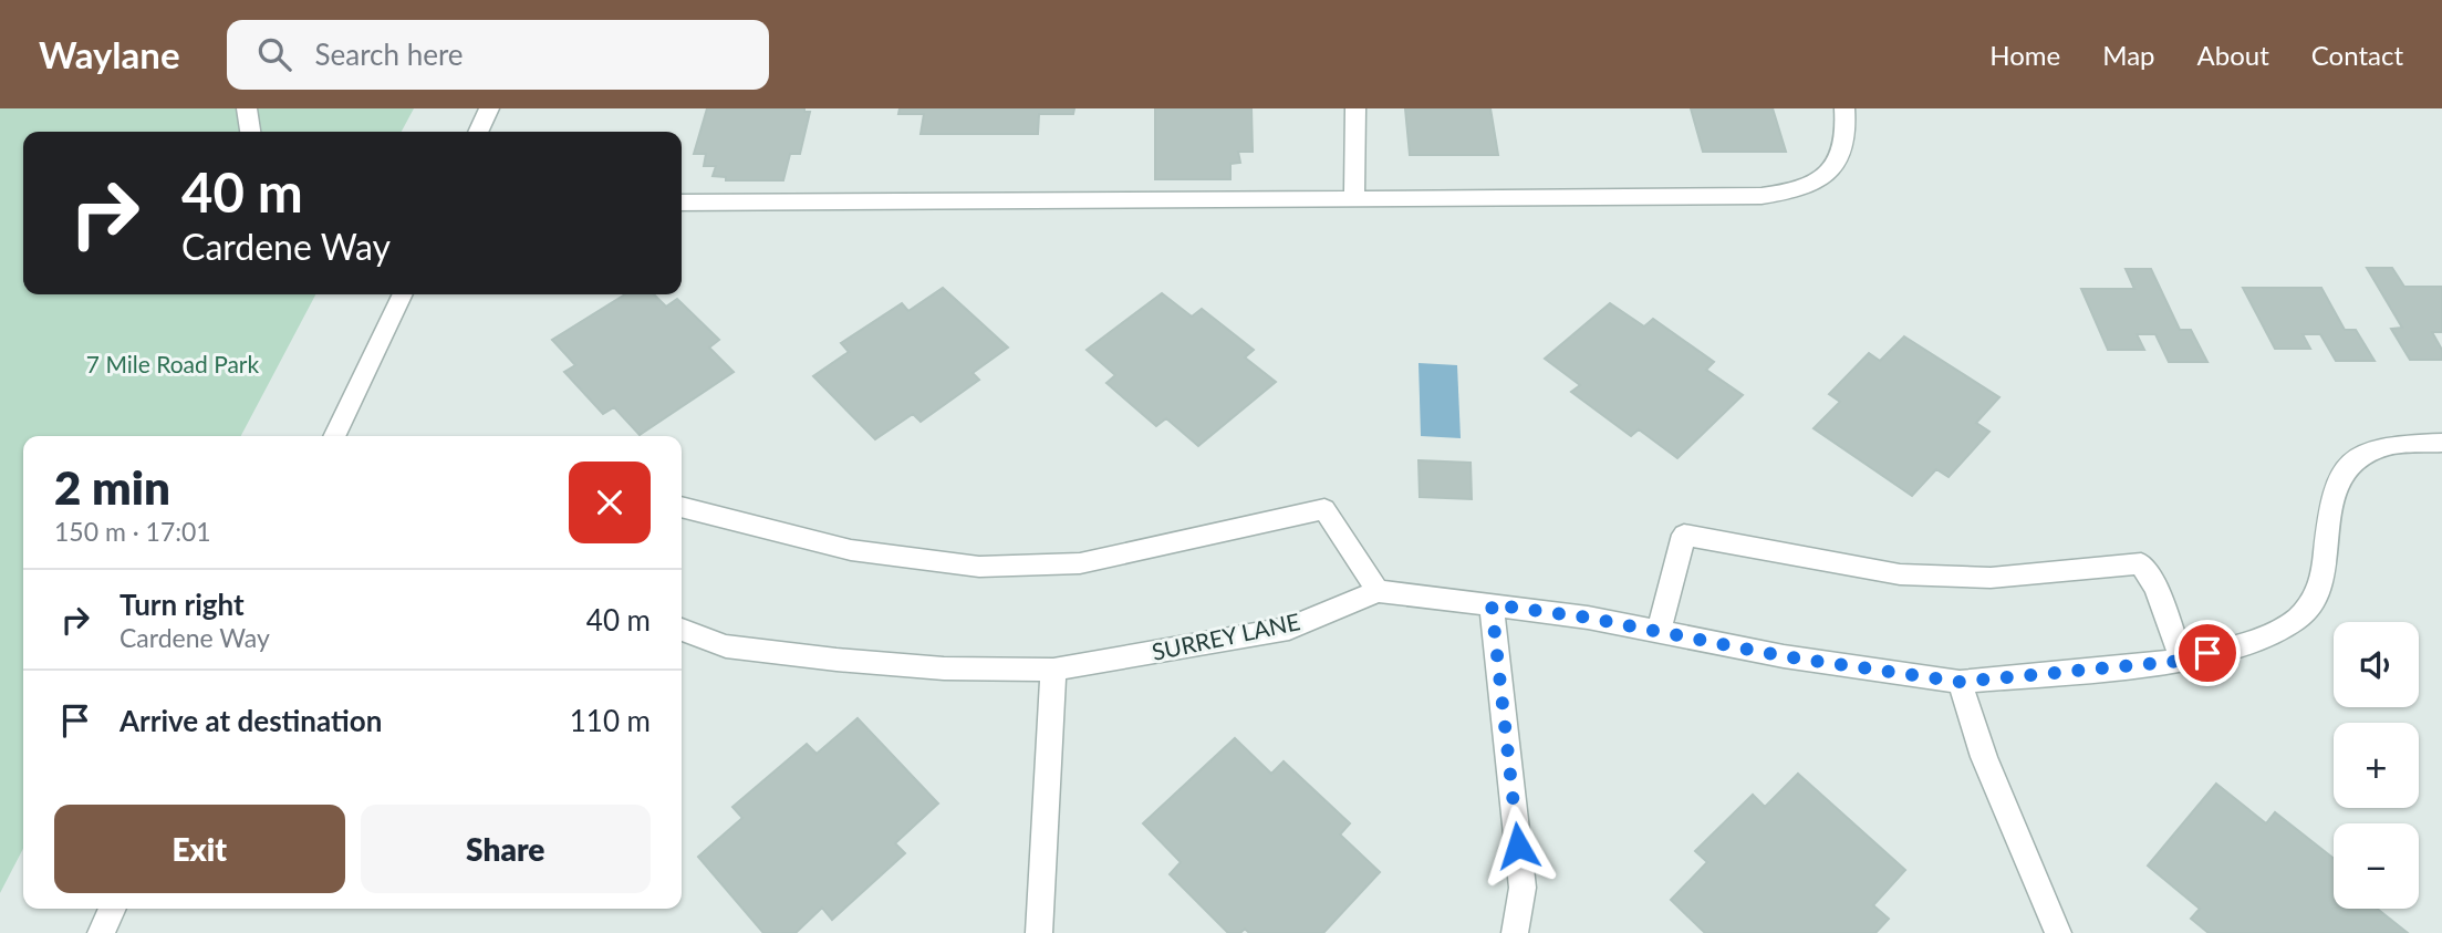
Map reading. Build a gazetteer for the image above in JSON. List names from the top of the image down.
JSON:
{
  "streets": {
    "street": ["SURREY LANE"]
  },
  "parks": ["7 Mile Road Park"],
  "page": {
    "header": "Waylane",
    "search": "Search here",
    "nav": [
      "Home",
      "Map",
      "About",
      "Contact"
    ],
    "turn": ["40 m", "Cardene Way"],
    "heading": ["2 min", "150 m · 17:01"],
    "list": [
      {
        "name": "Turn right",
        "note": "Cardene Way",
        "value": "40 m"
      },
      {
        "name": "Arrive at destination",
        "value": "110 m"
      }
    ],
    "map_buttons": ["+", "−"],
    "buttons": ["Exit", "Share"]
  }
}
